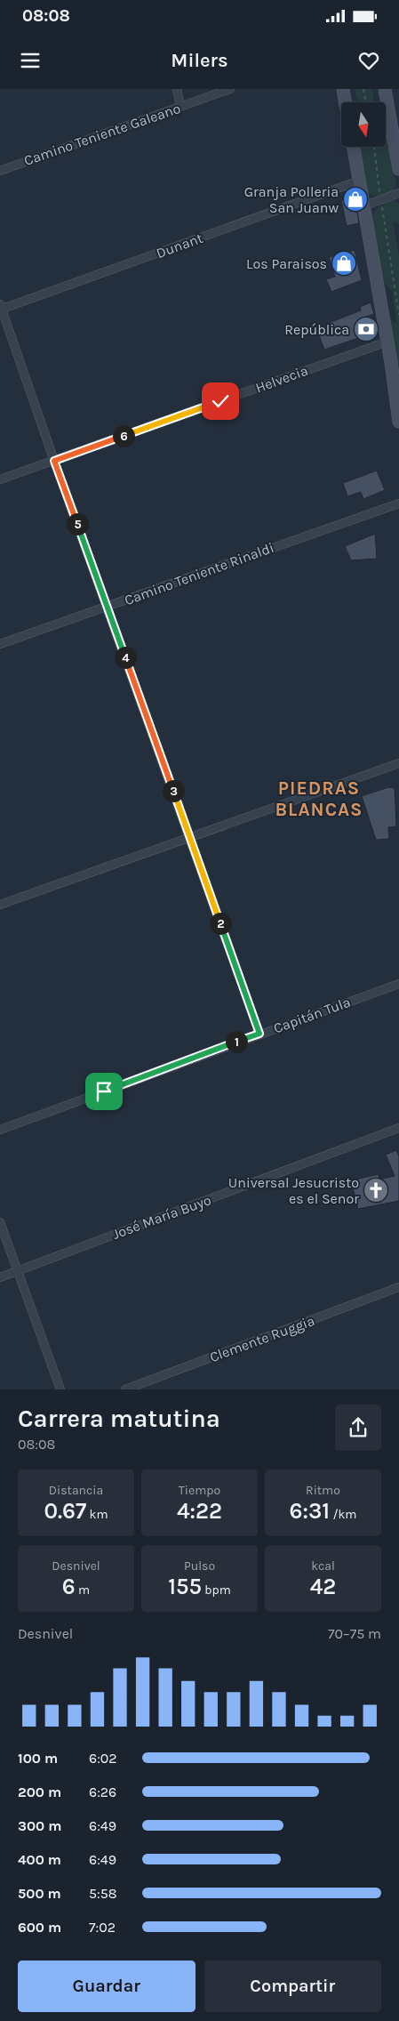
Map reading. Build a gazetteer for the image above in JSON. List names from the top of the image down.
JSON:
{
  "streets": {
    "street": [
      "Camino Teniente Galeano",
      "Dunant",
      "Helvecia",
      "Camino Teniente Rinaldi",
      "Capitán Tula",
      "José María Buyo",
      "Clemente Ruggia"
    ]
  },
  "districts": ["PIEDRAS BLANCAS"],
  "places": {
    "shop": ["Granja Polleria San Juanw", "Los Paraisos"],
    "bank": ["República"],
    "church": ["Universal Jesucristo es el Senor"]
  },
  "north": "bottom",
  "page": {
    "status": "08:08",
    "header": "Milers",
    "pins": [
      "6",
      "5",
      "4",
      "3",
      "2",
      "1"
    ],
    "heading": ["Carrera matutina", "08:08"],
    "stats": [
      ["Distancia", "0.67 km"],
      ["Tiempo", "4:22"],
      ["Ritmo", "6:31 /km"],
      ["Desnivel", "6 m"],
      ["Pulso", "155 bpm"],
      ["kcal", "42"]
    ],
    "chart": ["Desnivel", "70–75 m"],
    "list": [
      {
        "name": "100 m",
        "note": "6:02"
      },
      {
        "name": "200 m",
        "note": "6:26"
      },
      {
        "name": "300 m",
        "note": "6:49"
      },
      {
        "name": "400 m",
        "note": "6:49"
      },
      {
        "name": "500 m",
        "note": "5:58"
      },
      {
        "name": "600 m",
        "note": "7:02"
      }
    ],
    "buttons": ["Guardar", "Compartir"]
  }
}
